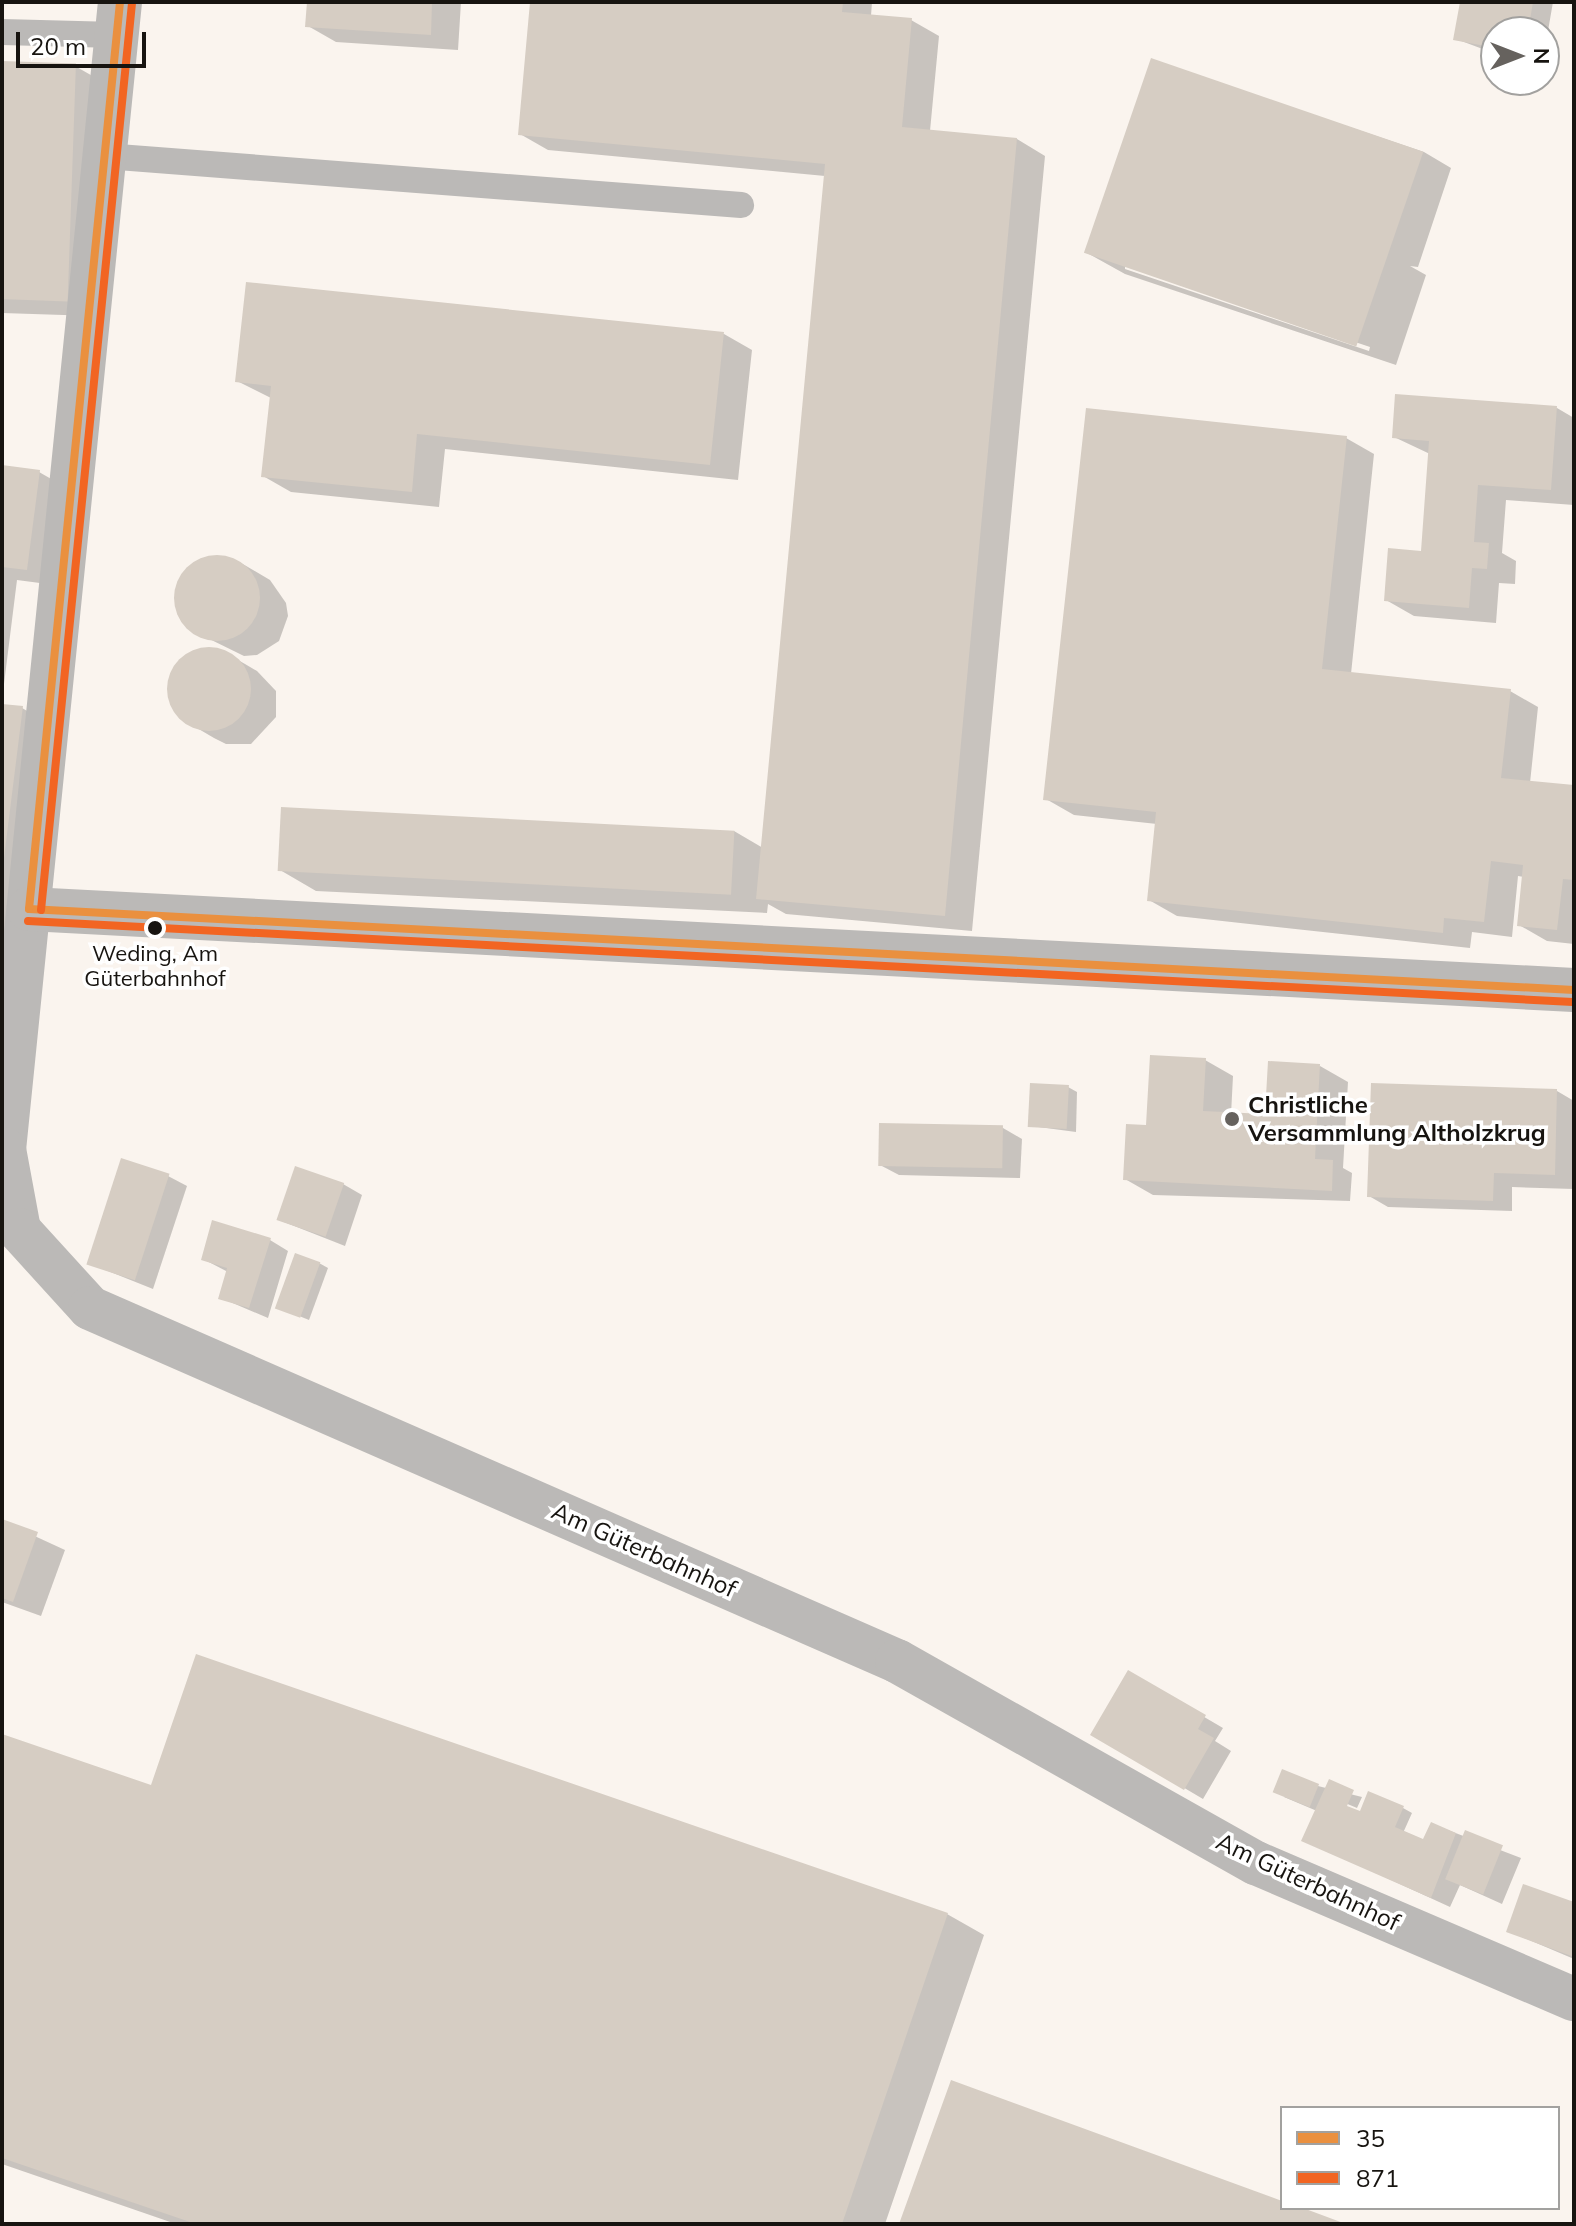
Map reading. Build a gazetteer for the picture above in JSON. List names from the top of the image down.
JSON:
{
  "streets": {
    "street": ["Am Güterbahnhof"]
  },
  "places": ["Weding, Am Güterbahnhof", "Christliche Versammlung Altholzkrug"],
  "lines": ["transit line 35", "transit line 871"],
  "legend": ["35", "871"],
  "scale_bar": "20 m",
  "north": "right"
}
